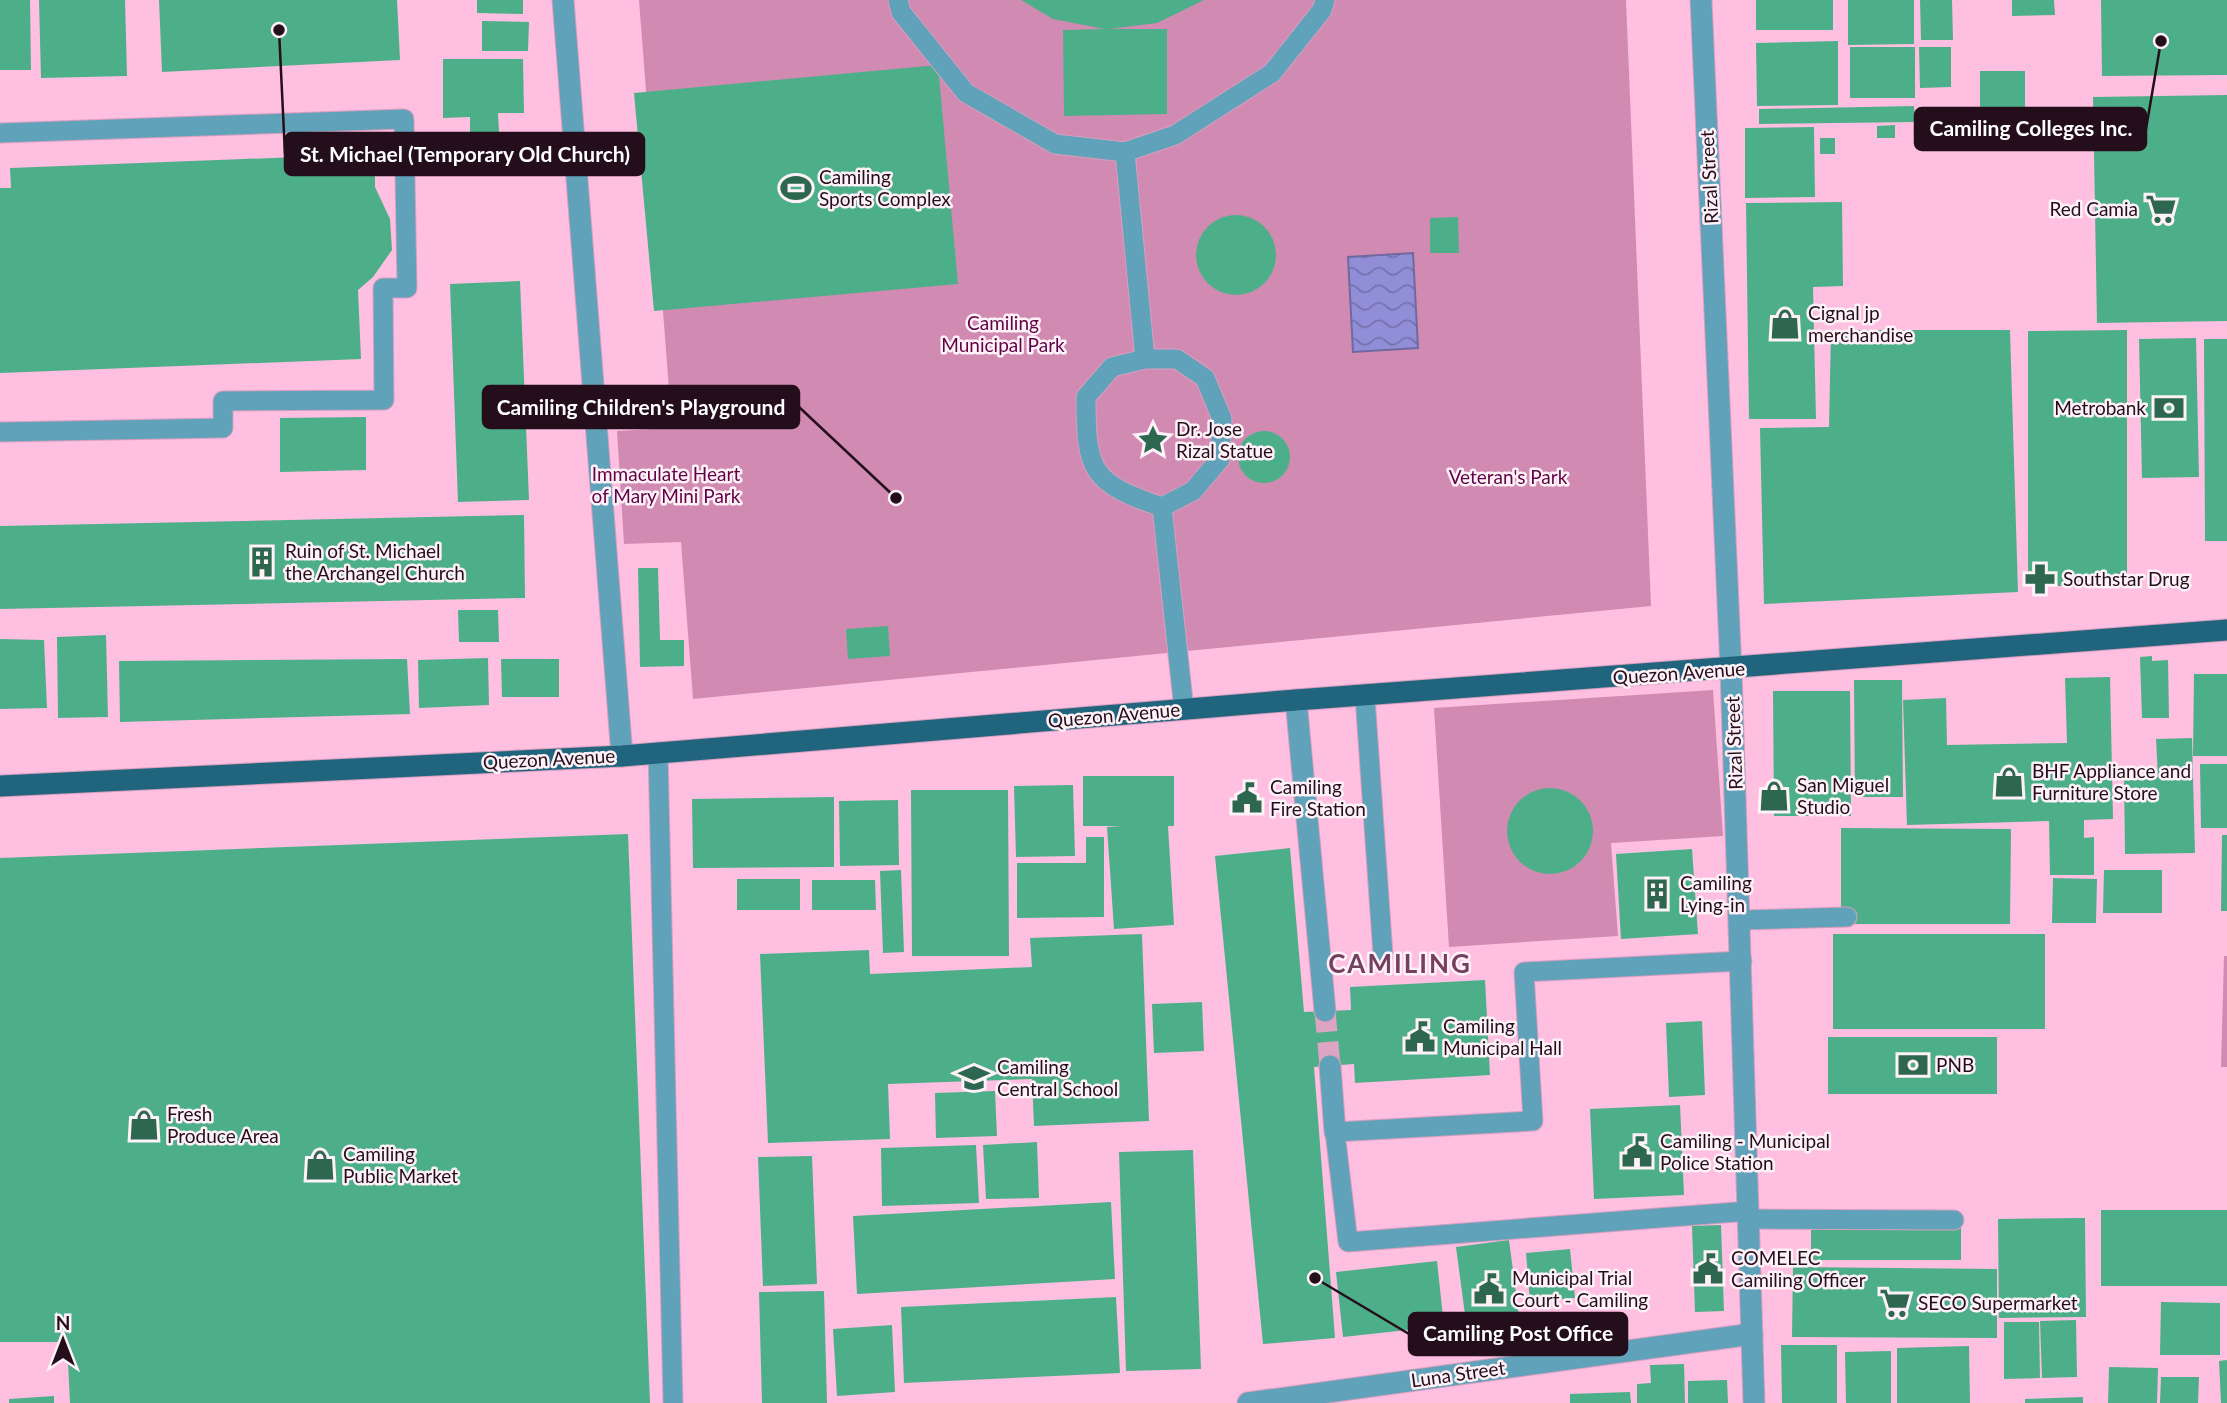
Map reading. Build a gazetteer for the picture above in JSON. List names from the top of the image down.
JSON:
{
  "streets": {
    "highway": ["Quezon Avenue"],
    "street": ["Rizal Street", "Luna Street"]
  },
  "crossings": [
    ["Rizal Street", "Quezon Avenue"],
    ["Rizal Street", "Luna Street"]
  ],
  "districts": ["CAMILING"],
  "parks": ["Camiling Municipal Park", "Immaculate Heart of Mary Mini Park", "Veteran's Park"],
  "places": {
    "other": [
      "St. Michael (Temporary Old Church)",
      "Camiling Colleges Inc.",
      "Camiling Children's Playground",
      "Camiling Post Office"
    ],
    "sports": ["Camiling Sports Complex"],
    "supermarket": ["Red Camia", "SECO Supermarket"],
    "shop": [
      "Cignal jp merchandise",
      "BHF Appliance and Furniture Store",
      "San Miguel Studio",
      "Fresh Produce Area",
      "Camiling Public Market"
    ],
    "bank": ["Metrobank", "PNB"],
    "place": ["Dr. Jose Rizal Statue"],
    "building": ["Ruin of St. Michael the Archangel Church", "Camiling Lying-in"],
    "pharmacy": ["Southstar Drug"],
    "public building": [
      "Camiling Fire Station",
      "Camiling Municipal Hall",
      "Camiling - Municipal Police Station",
      "COMELEC Camiling Officer",
      "Municipal Trial Court - Camiling"
    ],
    "school or university": ["Camiling Central School"]
  },
  "north": "top"
}
